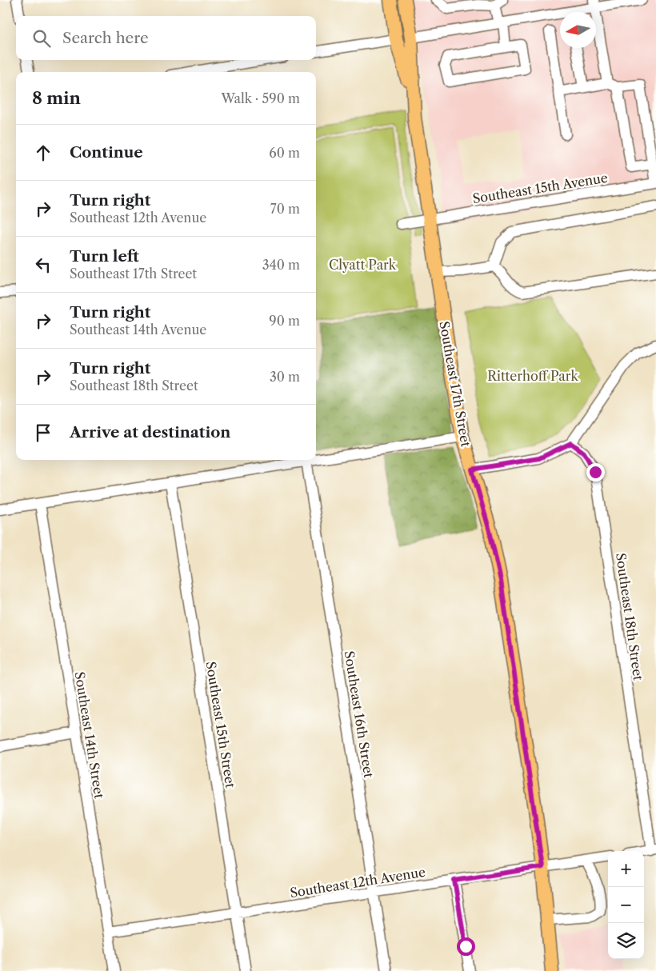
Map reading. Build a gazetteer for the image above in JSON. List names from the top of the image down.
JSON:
{
  "streets": {
    "main road": ["Southeast 17th Street"],
    "street": [
      "Southeast 15th Avenue",
      "Southeast 18th Street",
      "Southeast 16th Street",
      "Southeast 15th Street",
      "Southeast 14th Street",
      "Southeast 12th Avenue"
    ]
  },
  "crossings": [
    ["Southeast 15th Avenue", "Southeast 17th Street"],
    ["Southeast 17th Street", "Southeast 12th Avenue"],
    ["Southeast 16th Street", "Southeast 12th Avenue"],
    ["Southeast 15th Street", "Southeast 12th Avenue"],
    ["Southeast 14th Street", "Southeast 12th Avenue"]
  ],
  "parks": ["Clyatt Park", "Ritterhoff Park"],
  "north": "left",
  "page": {
    "search": "Search here",
    "heading": ["8 min", "Walk · 590 m"],
    "list": [
      ["Continue", "60 m"],
      ["Turn right", "Southeast 12th Avenue", "70 m"],
      ["Turn left", "Southeast 17th Street", "340 m"],
      ["Turn right", "Southeast 14th Avenue", "90 m"],
      ["Turn right", "Southeast 18th Street", "30 m"],
      "Arrive at destination"
    ],
    "map_buttons": ["+", "−"]
  }
}
